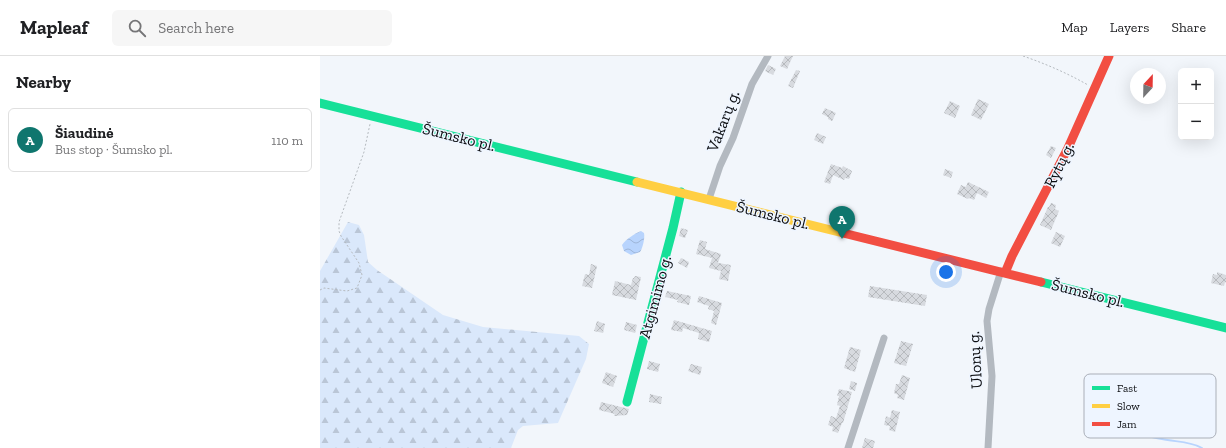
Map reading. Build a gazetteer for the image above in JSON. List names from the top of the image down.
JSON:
{
  "streets": {
    "main road": ["Šumsko pl.", "Rytų g.", "Atgimimo g."],
    "street": ["Vakarų g.", "Ulonų g."]
  },
  "crossings": [
    ["Vakarų g.", "Šumsko pl."],
    ["Šumsko pl.", "Rytų g."],
    ["Šumsko pl.", "Atgimimo g."],
    ["Šumsko pl.", "Ulonų g."],
    ["Rytų g.", "Ulonų g."]
  ],
  "legend": ["Fast", "Slow", "Jam"],
  "north": "top",
  "page": {
    "header": "Mapleaf",
    "search": "Search here",
    "nav": ["Map", "Layers", "Share"],
    "heading": "Nearby",
    "map_buttons": ["+", "−"],
    "list": [
      {
        "mark": "A",
        "name": "Šiaudinė",
        "note": "Bus stop · Šumsko pl.",
        "value": "110 m"
      }
    ],
    "pins": "A"
  }
}
